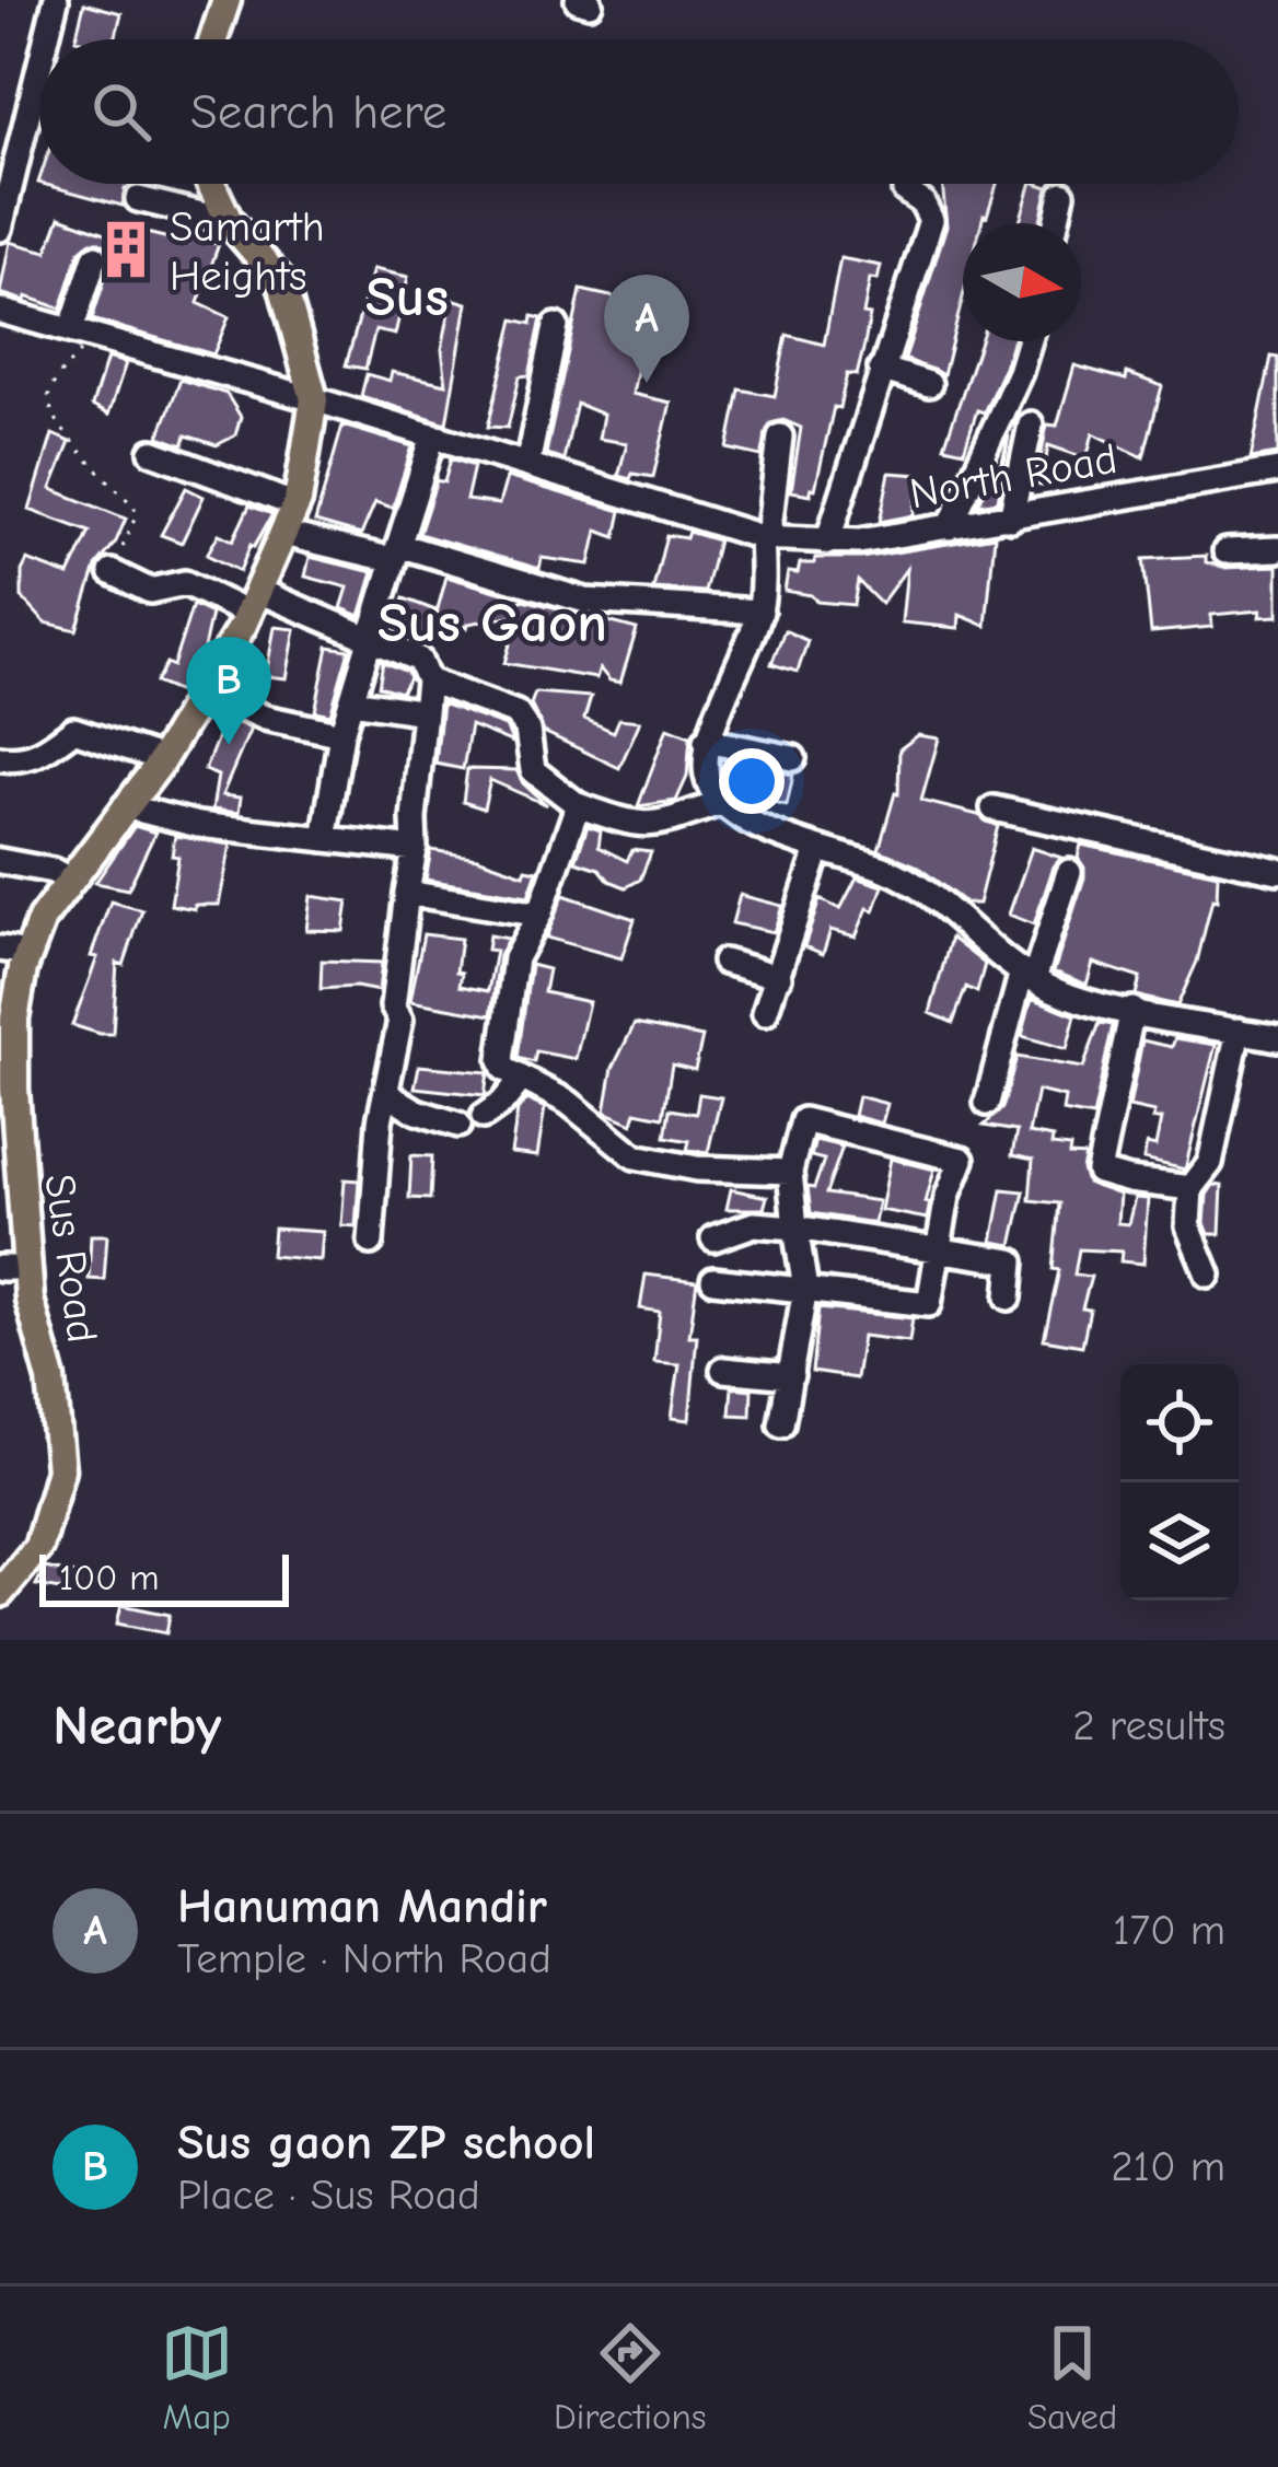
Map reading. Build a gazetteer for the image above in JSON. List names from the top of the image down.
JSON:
{
  "streets": {
    "main road": ["Sus Road"],
    "street": ["North Road"]
  },
  "crossings": [
    ["North Road", "Sus Road"]
  ],
  "districts": ["Sus", "Sus Gaon"],
  "places": {
    "building": ["Samarth Heights"]
  },
  "scale_bar": "100 m",
  "north": "right",
  "page": {
    "search": "Search here",
    "pins": ["A", "B"],
    "scale": "100 m",
    "heading": ["Nearby", "2 results"],
    "list": [
      {
        "mark": "A",
        "name": "Hanuman Mandir",
        "note": "Temple · North Road",
        "value": "170 m"
      },
      {
        "mark": "B",
        "name": "Sus gaon ZP school",
        "note": "Place · Sus Road",
        "value": "210 m"
      }
    ],
    "nav": ["Map", "Directions", "Saved"]
  }
}
